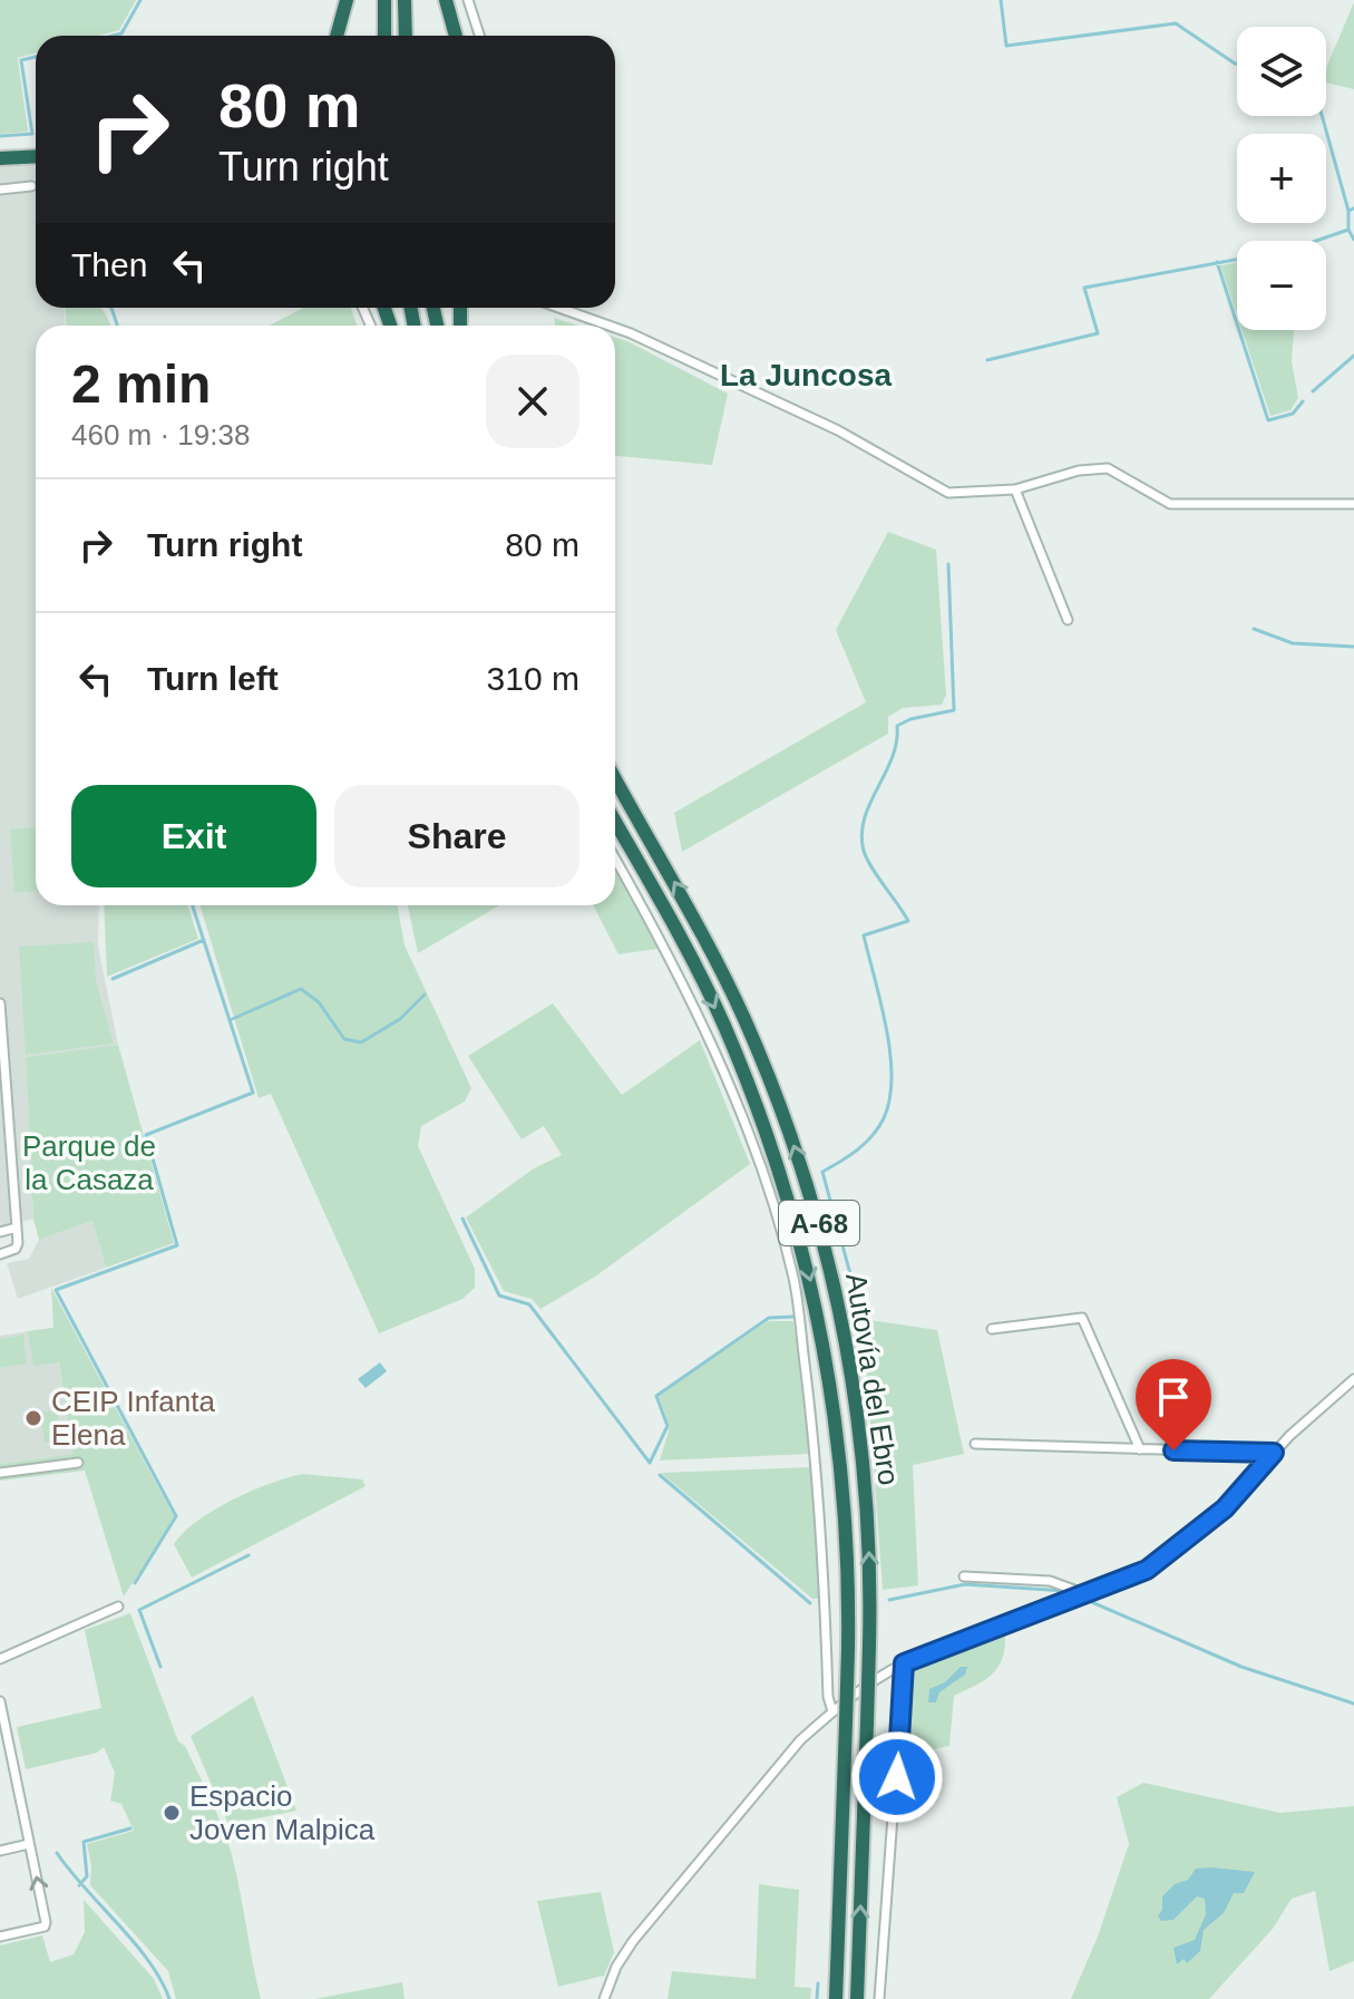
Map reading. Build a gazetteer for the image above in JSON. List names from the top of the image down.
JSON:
{
  "streets": {
    "highway": ["A-68", "Autovía del Ebro"]
  },
  "districts": ["La Juncosa"],
  "parks": ["Parque de la Casaza"],
  "places": ["CEIP Infanta Elena", "Espacio Joven Malpica"],
  "page": {
    "map_buttons": ["+", "−"],
    "turn": ["80 m", "Turn right"],
    "then": "Then",
    "heading": ["2 min", "460 m · 19:38"],
    "list": [
      {
        "name": "Turn right",
        "value": "80 m"
      },
      {
        "name": "Turn left",
        "value": "310 m"
      }
    ],
    "buttons": ["Exit", "Share"]
  }
}
